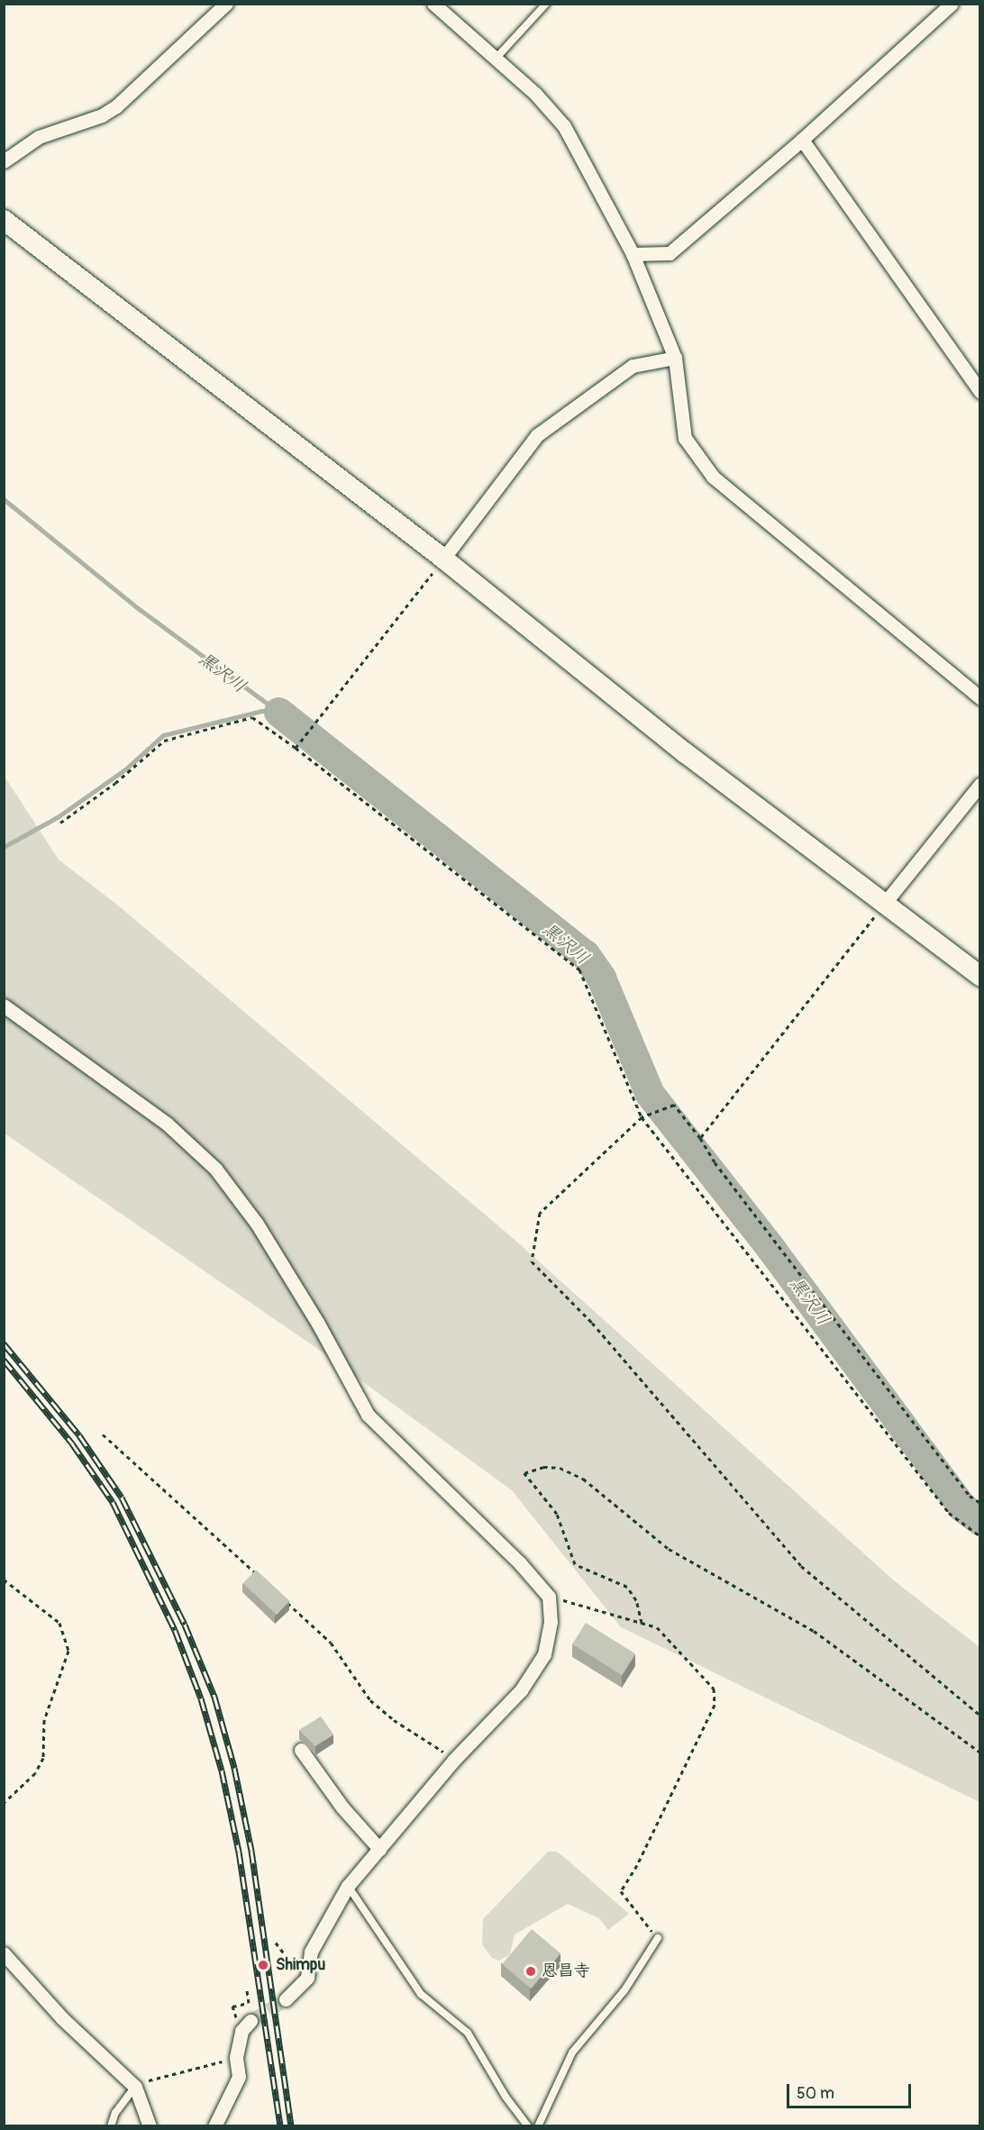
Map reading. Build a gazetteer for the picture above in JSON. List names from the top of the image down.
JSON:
{
  "water": ["黒沢川"],
  "places": ["Shimpu", "恩昌寺"],
  "scale_bar": "50 m"
}
